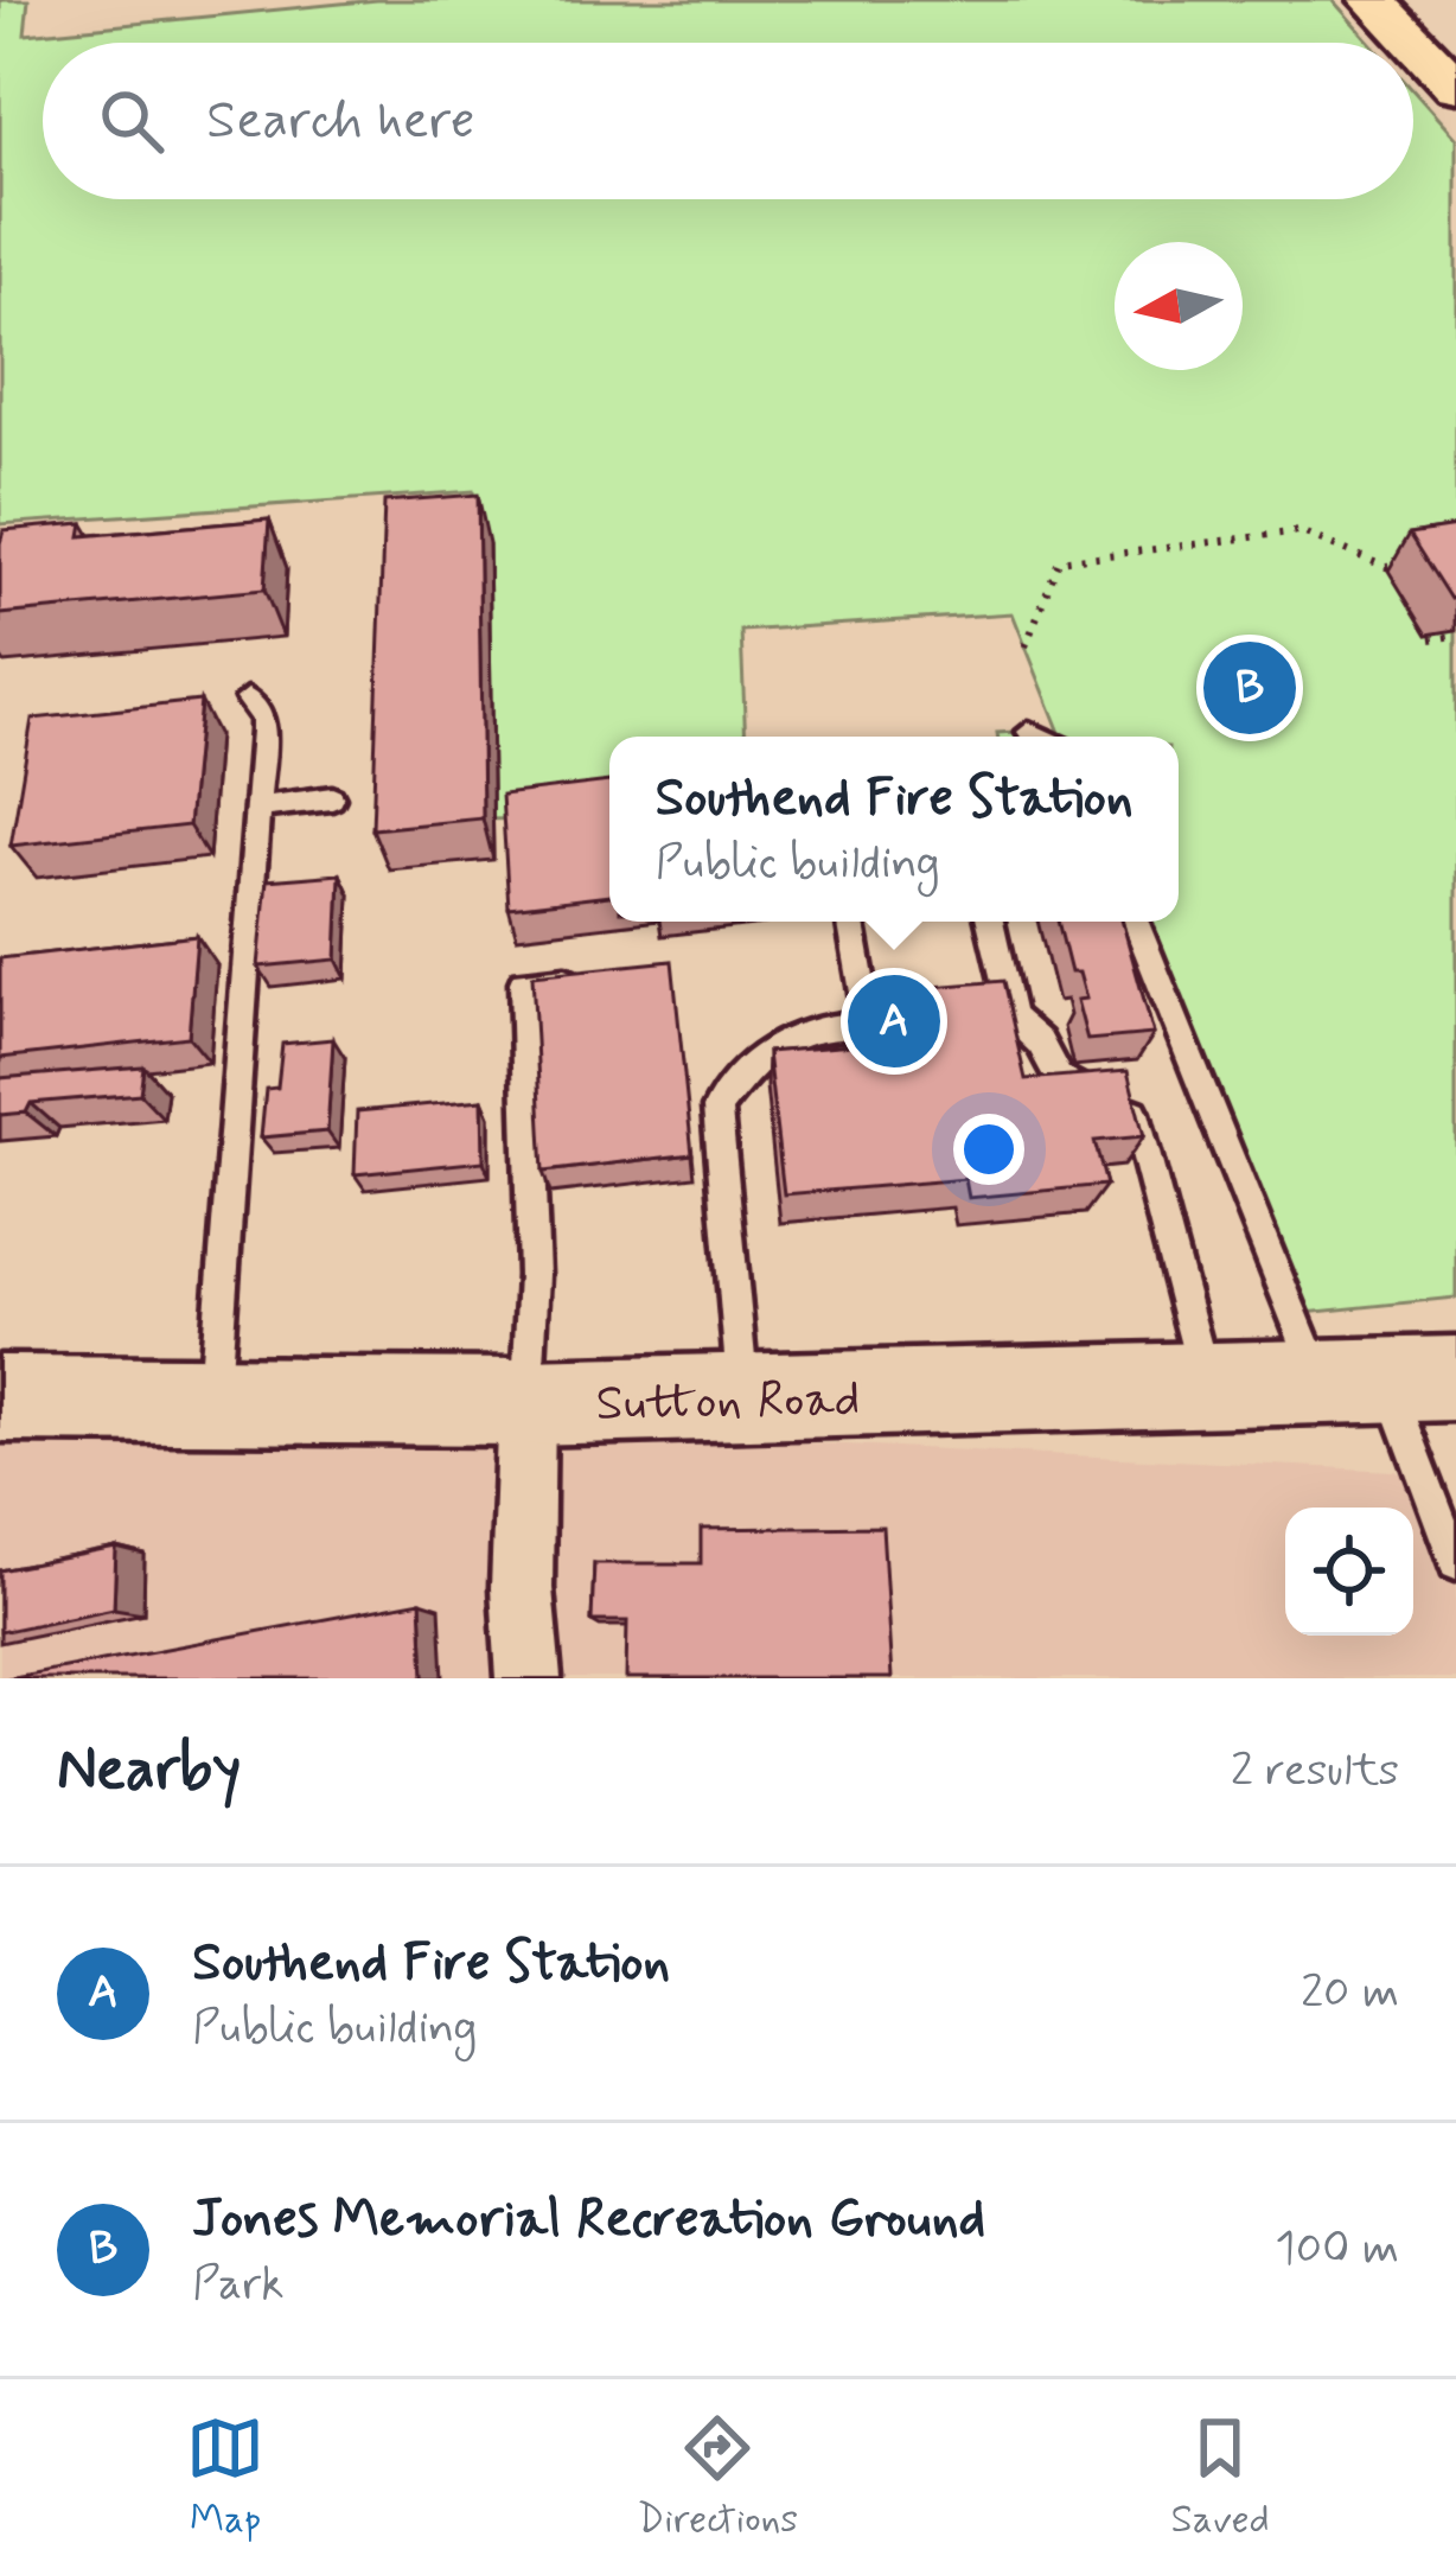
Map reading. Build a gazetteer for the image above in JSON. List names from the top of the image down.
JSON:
{
  "streets": {
    "street": ["Sutton Road"]
  },
  "north": "left",
  "page": {
    "search": "Search here",
    "pins": ["B", "A"],
    "popup": ["Southend Fire Station", "Public building"],
    "heading": ["Nearby", "2 results"],
    "list": [
      {
        "mark": "A",
        "name": "Southend Fire Station",
        "note": "Public building",
        "value": "20 m"
      },
      {
        "mark": "B",
        "name": "Jones Memorial Recreation Ground",
        "note": "Park",
        "value": "100 m"
      }
    ],
    "nav": ["Map", "Directions", "Saved"]
  }
}
